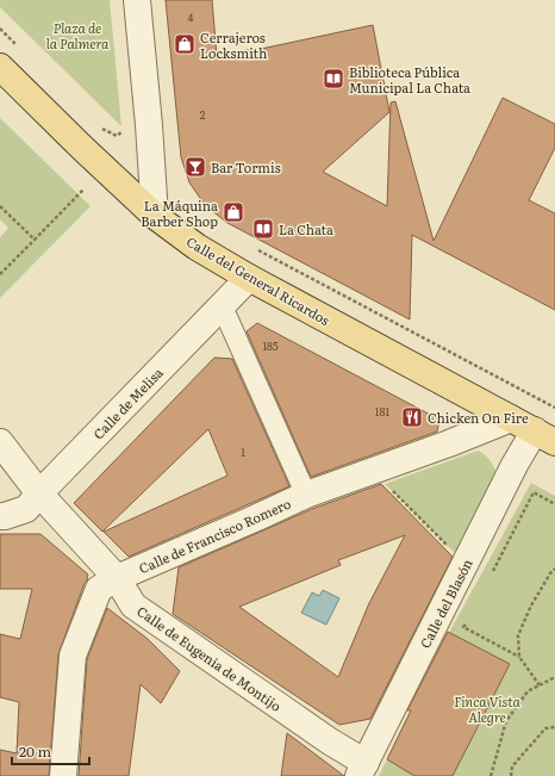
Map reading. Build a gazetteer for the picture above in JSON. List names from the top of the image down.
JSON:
{
  "streets": {
    "main road": ["Calle del General Ricardos"],
    "street": [
      "Calle de Melisa",
      "Calle de Francisco Romero",
      "Calle del Blasón",
      "Calle de Eugenia de Montijo"
    ]
  },
  "crossings": [
    ["Calle del General Ricardos", "Calle de Melisa"],
    ["Calle del General Ricardos", "Calle de Francisco Romero"],
    ["Calle del General Ricardos", "Calle del Blasón"],
    ["Calle de Melisa", "Calle de Eugenia de Montijo"],
    ["Calle de Francisco Romero", "Calle de Eugenia de Montijo"],
    ["Calle del Blasón", "Calle de Eugenia de Montijo"]
  ],
  "parks": ["Plaza de la Palmera", "Finca Vista Alegre"],
  "places": {
    "shop": ["Cerrajeros Locksmith", "La Máquina Barber Shop"],
    "library": ["Biblioteca Pública Municipal La Chata", "La Chata"],
    "bar": ["Bar Tormis"],
    "restaurant": ["Chicken On Fire"]
  },
  "house_numbers": [
    "4",
    "2",
    "185",
    "181",
    "1"
  ],
  "scale_bar": "20 m"
}
